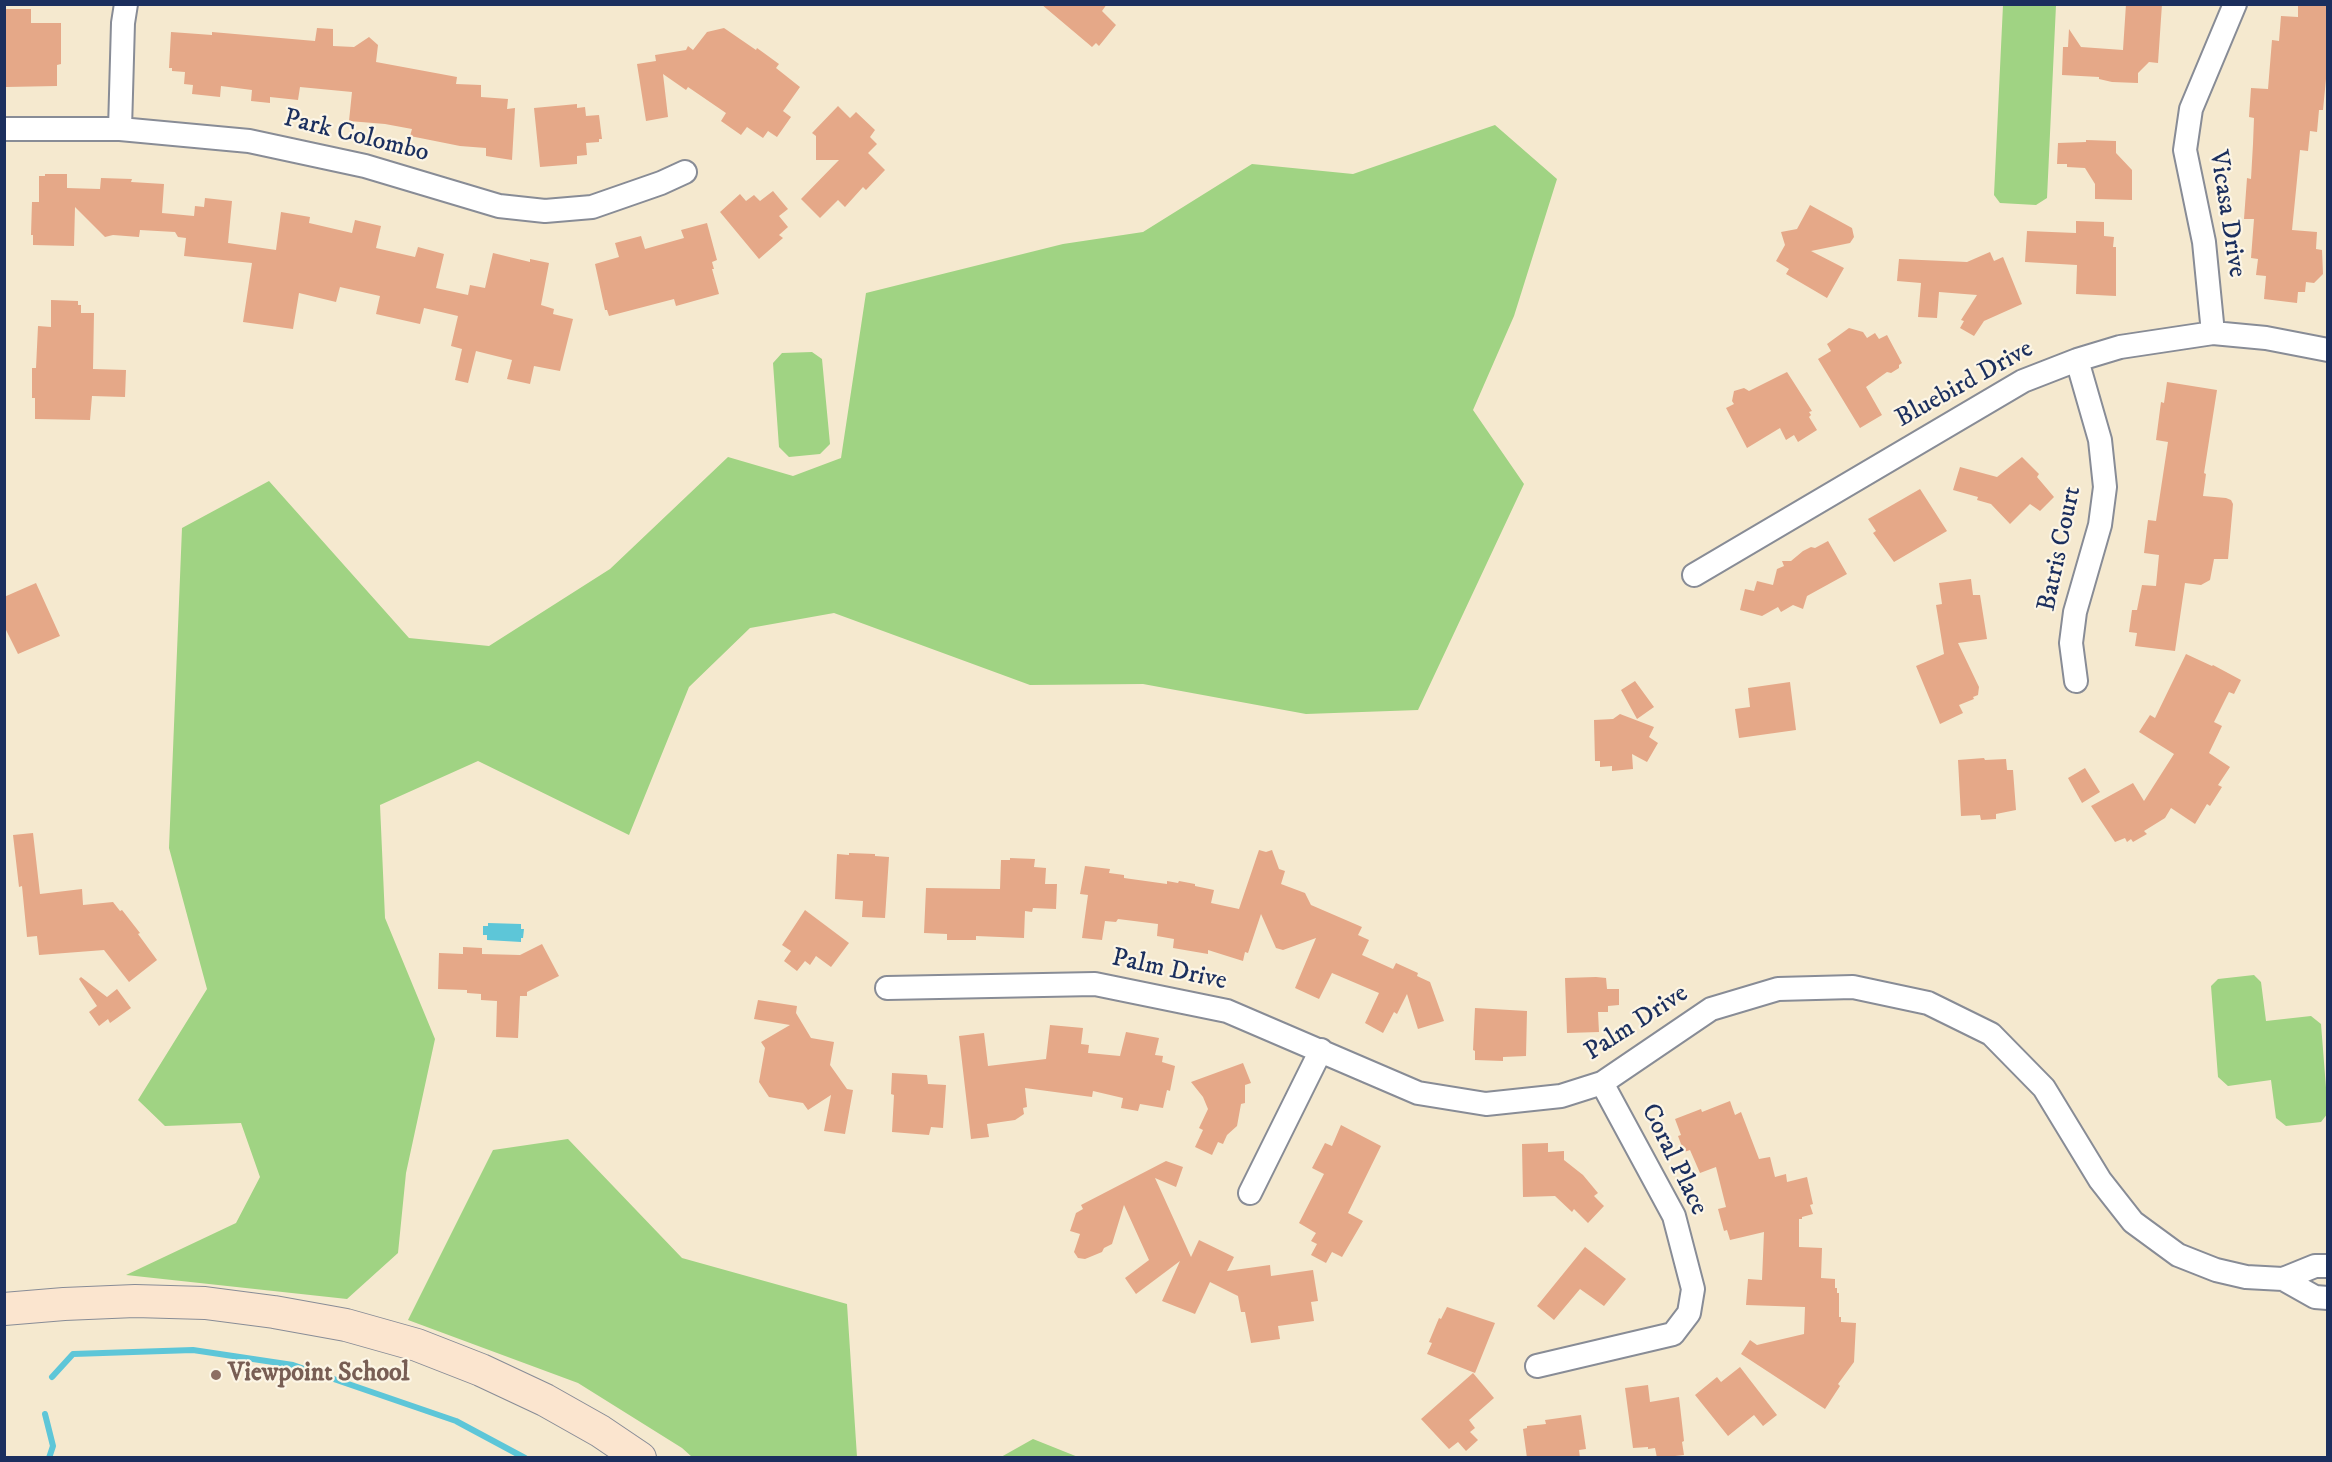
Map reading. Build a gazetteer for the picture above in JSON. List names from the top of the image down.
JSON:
{
  "streets": {
    "street": [
      "Park Colombo",
      "Vicasa Drive",
      "Bluebird Drive",
      "Batris Court",
      "Palm Drive",
      "Coral Place"
    ]
  },
  "crossings": [
    ["Vicasa Drive", "Bluebird Drive"],
    ["Bluebird Drive", "Batris Court"],
    ["Palm Drive", "Coral Place"]
  ],
  "places": ["Viewpoint School"]
}
